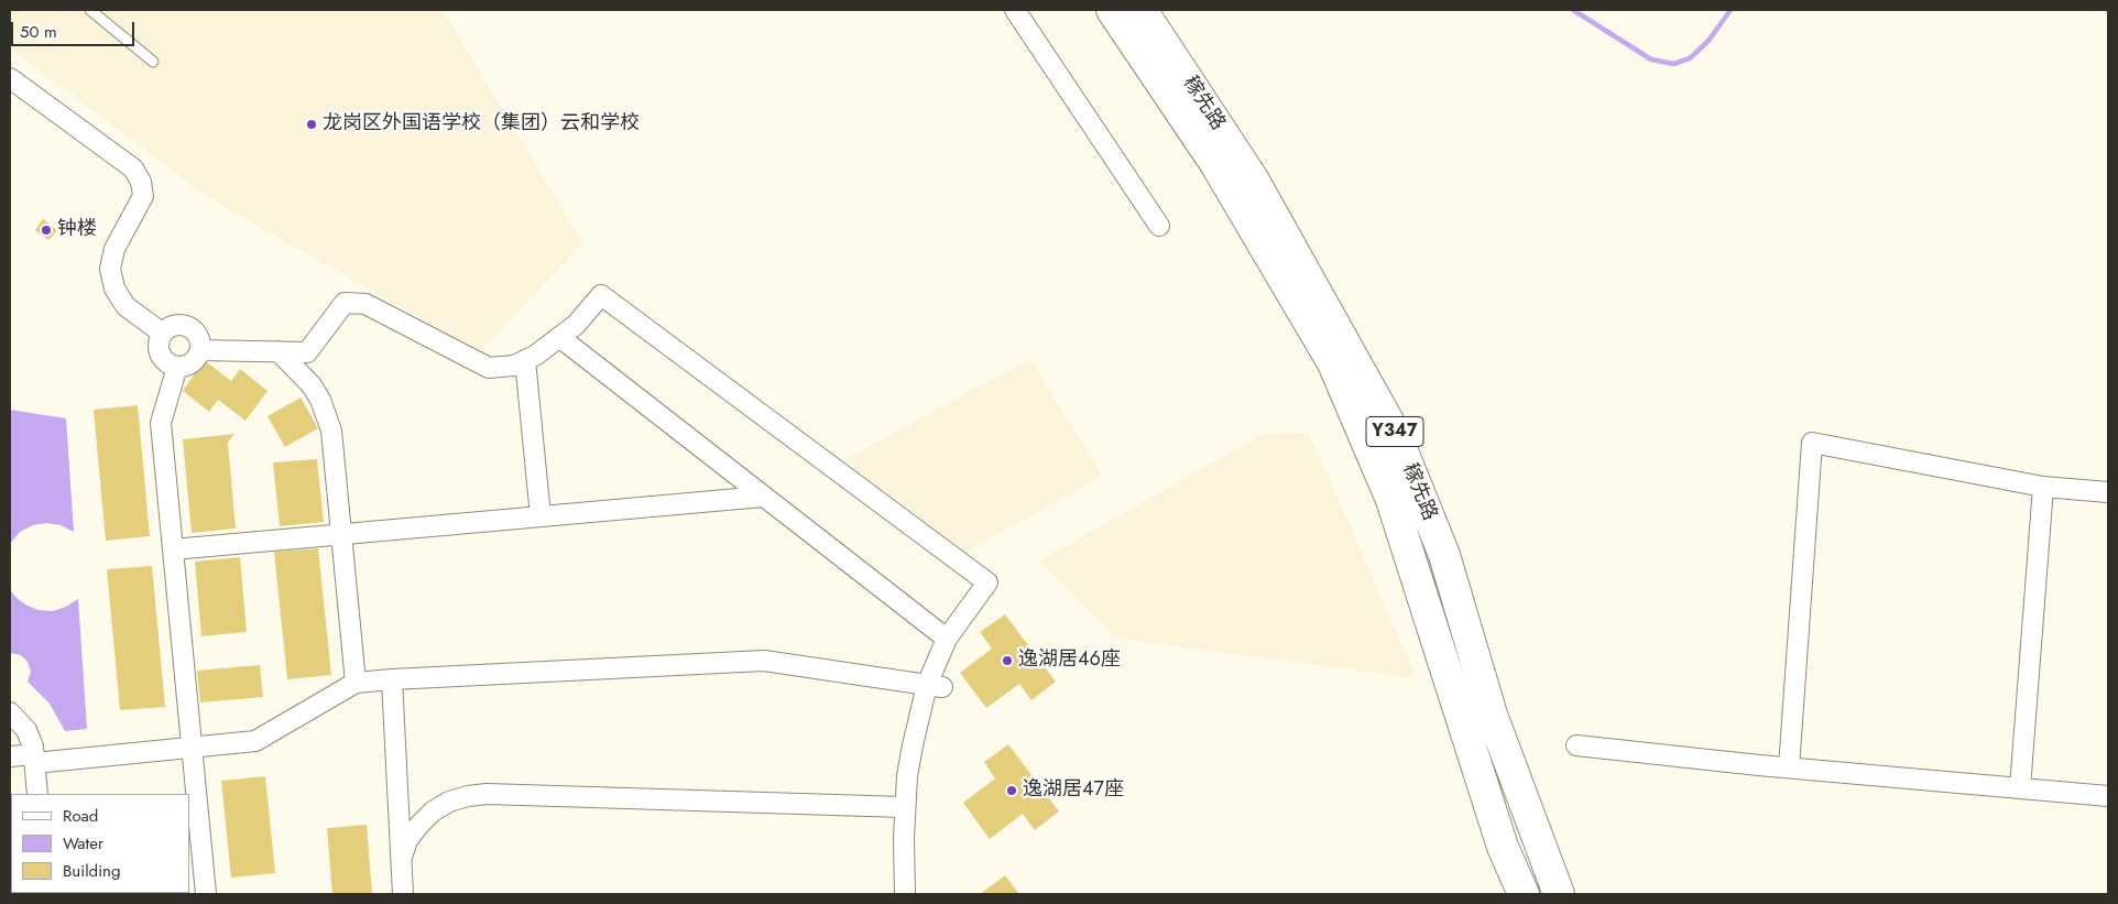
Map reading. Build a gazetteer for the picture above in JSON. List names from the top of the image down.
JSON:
{
  "streets": {
    "main road": ["稼先路", "Y347"]
  },
  "places": [
    "龙岗区外国语学校（集团）云和学校",
    "钟楼",
    "逸湖居46座",
    "逸湖居47座"
  ],
  "legend": ["Road", "Water", "Building"],
  "scale_bar": "50 m"
}
